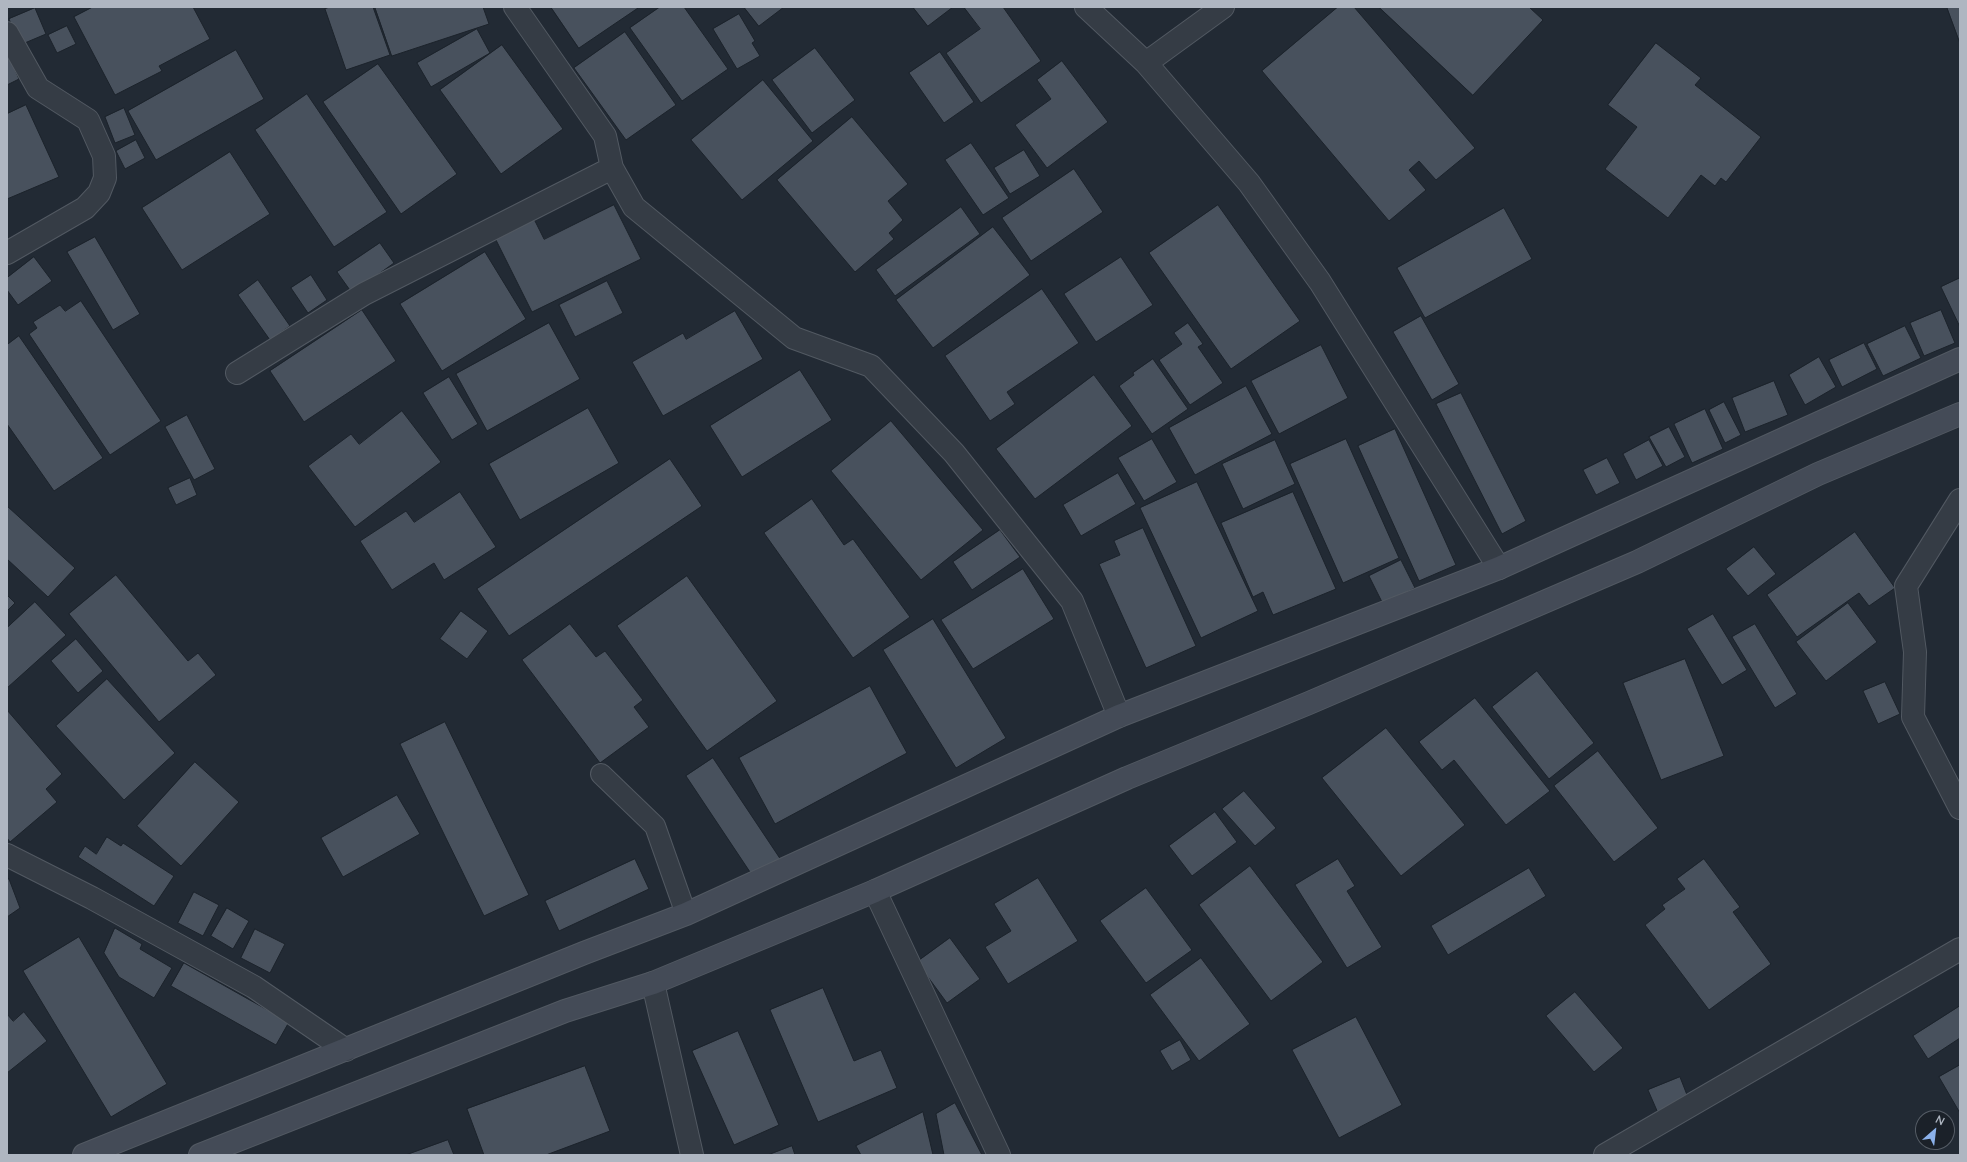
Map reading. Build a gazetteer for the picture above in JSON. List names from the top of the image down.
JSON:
{
  "north": "top right"
}
